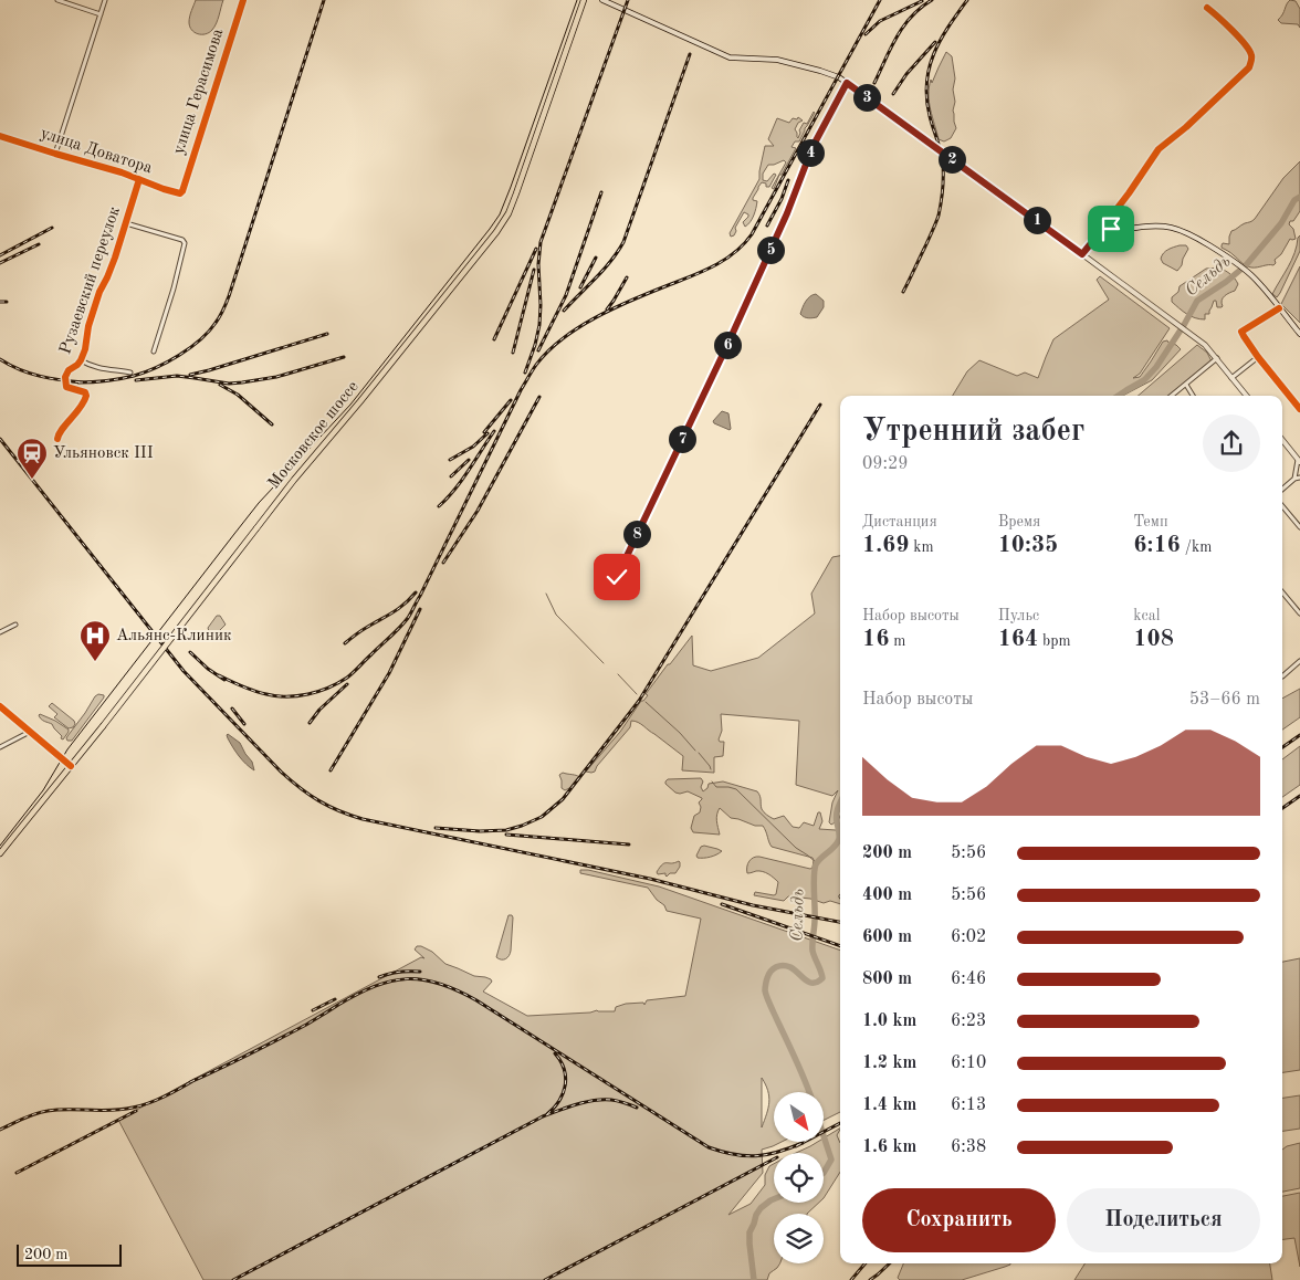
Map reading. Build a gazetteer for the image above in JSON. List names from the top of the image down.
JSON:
{
  "streets": {
    "main road": ["Московское шоссе"],
    "street": ["улица Герасимова", "улица Доватора", "Рузаевский переулок"]
  },
  "crossings": [
    ["улица Герасимова", "улица Доватора"],
    ["улица Доватора", "Рузаевский переулок"]
  ],
  "water": ["Сельдь"],
  "places": {
    "station": ["Ульяновск III"],
    "hospital": ["Альянс-Клиник"]
  },
  "scale_bar": "200 m",
  "north": "bottom right",
  "page": {
    "pins": [
      "3",
      "4",
      "2",
      "1",
      "5",
      "6",
      "7",
      "8"
    ],
    "heading": ["Утренний забег", "09:29"],
    "stats": [
      ["Дистанция", "1.69 km"],
      ["Время", "10:35"],
      ["Темп", "6:16 /km"],
      ["Набор высоты", "16 m"],
      ["Пульс", "164 bpm"],
      ["kcal", "108"]
    ],
    "chart": ["Набор высоты", "53–66 m"],
    "list": [
      {
        "name": "200 m",
        "note": "5:56"
      },
      {
        "name": "400 m",
        "note": "5:56"
      },
      {
        "name": "600 m",
        "note": "6:02"
      },
      {
        "name": "800 m",
        "note": "6:46"
      },
      {
        "name": "1.0 km",
        "note": "6:23"
      },
      {
        "name": "1.2 km",
        "note": "6:10"
      },
      {
        "name": "1.4 km",
        "note": "6:13"
      },
      {
        "name": "1.6 km",
        "note": "6:38"
      }
    ],
    "buttons": ["Сохранить", "Поделиться"],
    "scale": "200 m"
  }
}
